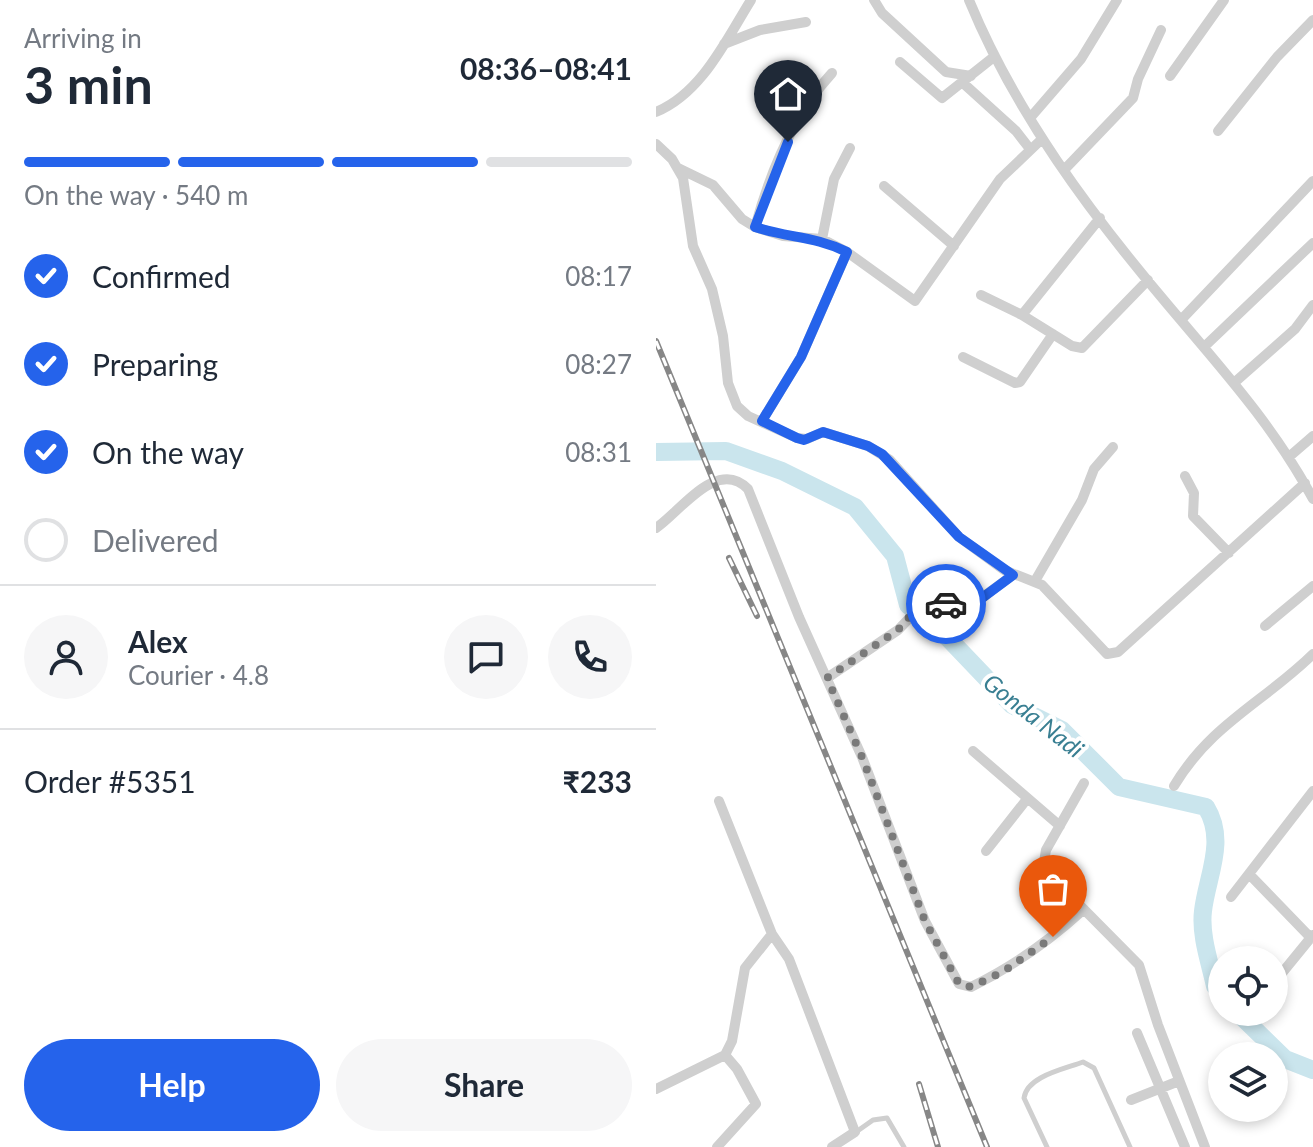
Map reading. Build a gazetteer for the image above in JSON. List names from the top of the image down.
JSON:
{
  "water": ["Gonda Nadi"],
  "page": {
    "heading": ["3 min", "Arriving in", "08:36–08:41"],
    "panel": [
      "Alex",
      "Courier · 4.8",
      "Order #5351",
      "₹233"
    ],
    "bar": "On the way · 540 m",
    "list": [
      ["Confirmed", "08:17"],
      ["Preparing", "08:27"],
      ["On the way", "08:31"],
      "Delivered"
    ],
    "buttons": ["Help", "Share"]
  }
}
